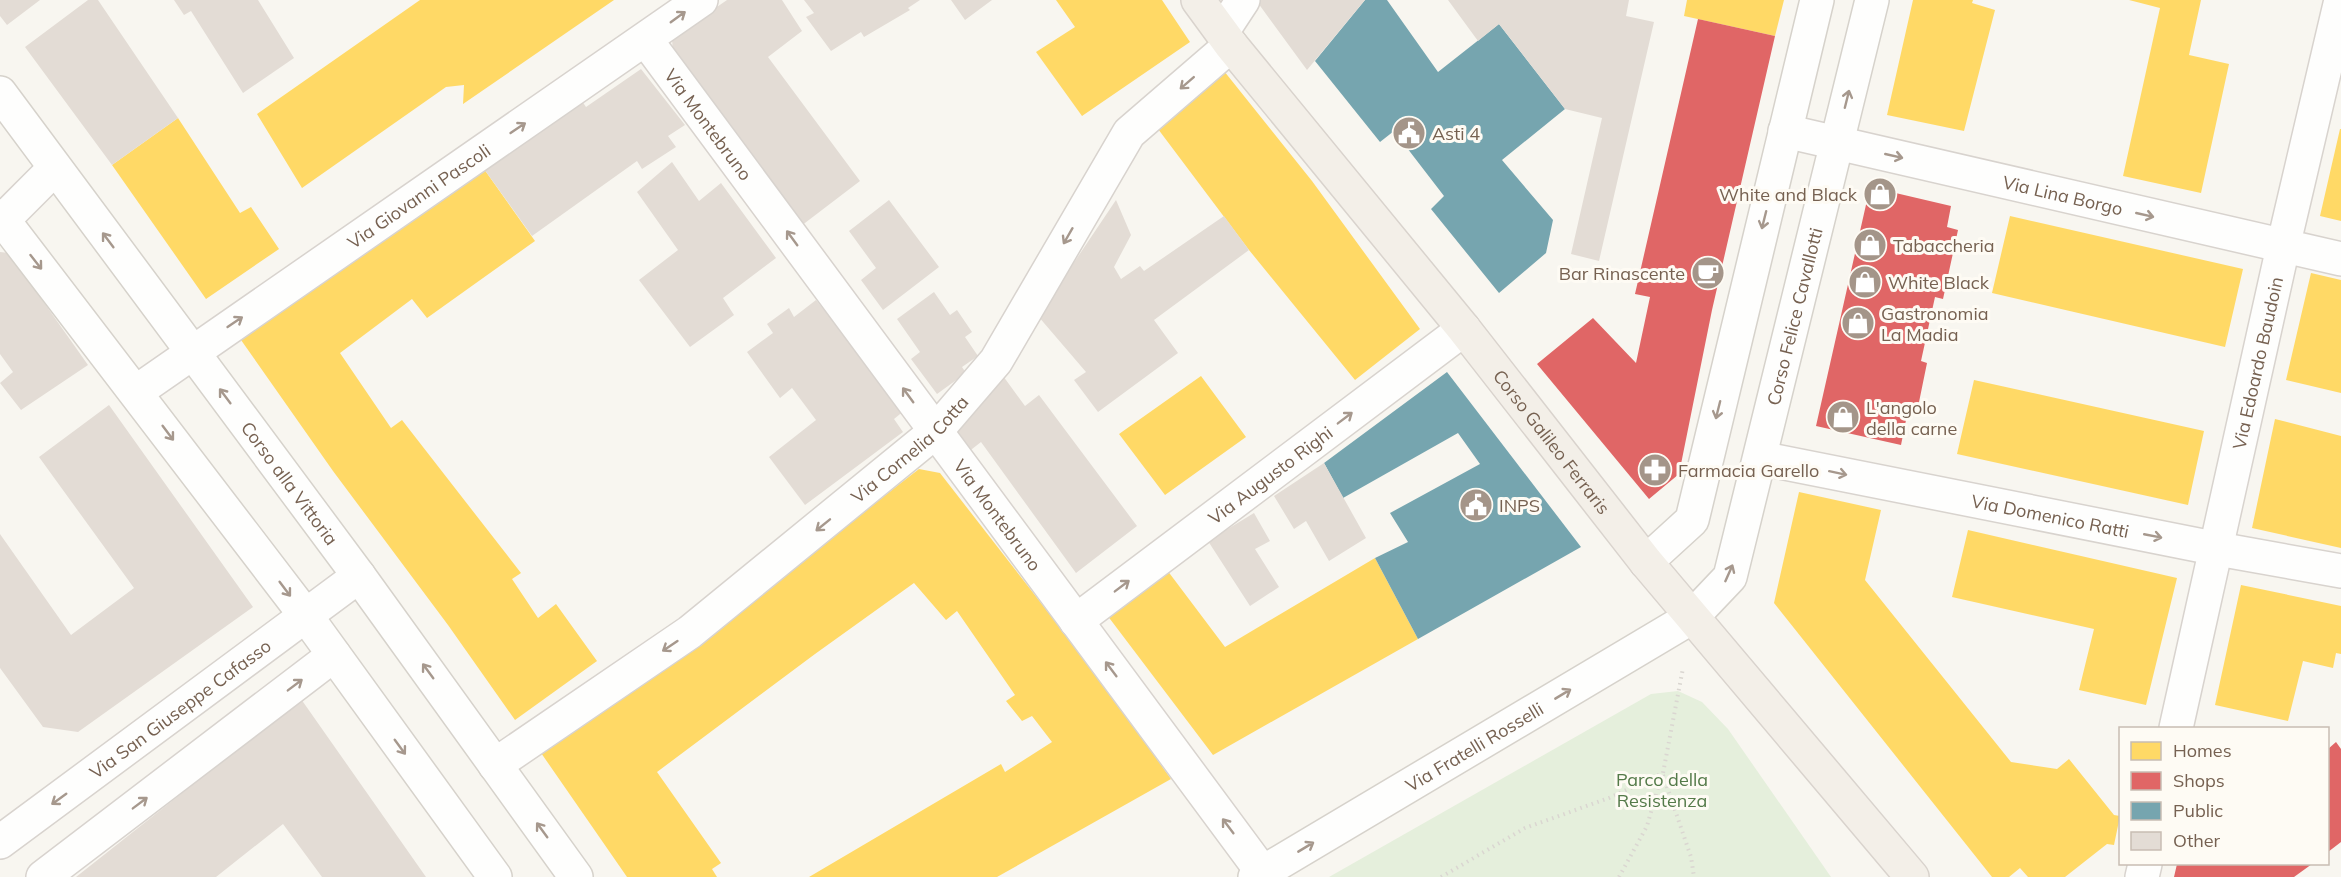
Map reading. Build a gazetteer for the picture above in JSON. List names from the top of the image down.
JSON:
{
  "streets": {
    "main road": ["Corso Galileo Ferraris"],
    "street": [
      "Via Montebruno",
      "Via Giovanni Pascoli",
      "Via Lina Borgo",
      "Corso Felice Cavallotti",
      "Via Edoardo Baudoin",
      "Via Cornelia Cotta",
      "Via Augusto Righi",
      "Corso alla Vittoria",
      "Via Domenico Ratti",
      "Via San Giuseppe Cafasso",
      "Via Fratelli Rosselli"
    ]
  },
  "crossings": [
    ["Via Montebruno", "Via Giovanni Pascoli"],
    ["Via Montebruno", "Via Cornelia Cotta"],
    ["Via Montebruno", "Via Augusto Righi"],
    ["Via Montebruno", "Via Fratelli Rosselli"],
    ["Via Giovanni Pascoli", "Corso alla Vittoria"],
    ["Via Lina Borgo", "Corso Felice Cavallotti"],
    ["Via Lina Borgo", "Via Edoardo Baudoin"],
    ["Corso Felice Cavallotti", "Corso Galileo Ferraris"],
    ["Corso Felice Cavallotti", "Via Domenico Ratti"],
    ["Corso Felice Cavallotti", "Via Fratelli Rosselli"],
    ["Via Edoardo Baudoin", "Via Domenico Ratti"],
    ["Corso Galileo Ferraris", "Via Cornelia Cotta"],
    ["Corso Galileo Ferraris", "Via Augusto Righi"],
    ["Corso Galileo Ferraris", "Via Fratelli Rosselli"],
    ["Via Cornelia Cotta", "Corso alla Vittoria"],
    ["Corso alla Vittoria", "Via San Giuseppe Cafasso"]
  ],
  "one_way": [
    "Via Montebruno",
    "Via Giovanni Pascoli",
    "Via Lina Borgo",
    "Via Cornelia Cotta",
    "Via Augusto Righi",
    "Via Domenico Ratti",
    "Via Fratelli Rosselli"
  ],
  "parks": ["Parco della Resistenza"],
  "places": {
    "public building": ["Asti 4", "INPS"],
    "shop": [
      "White and Black",
      "Tabaccheria",
      "White Black",
      "Gastronomia La Madia",
      "L'angolo della carne"
    ],
    "cafe": ["Bar Rinascente"],
    "pharmacy": ["Farmacia Garello"]
  },
  "legend": [
    "Homes",
    "Shops",
    "Public",
    "Other"
  ]
}
